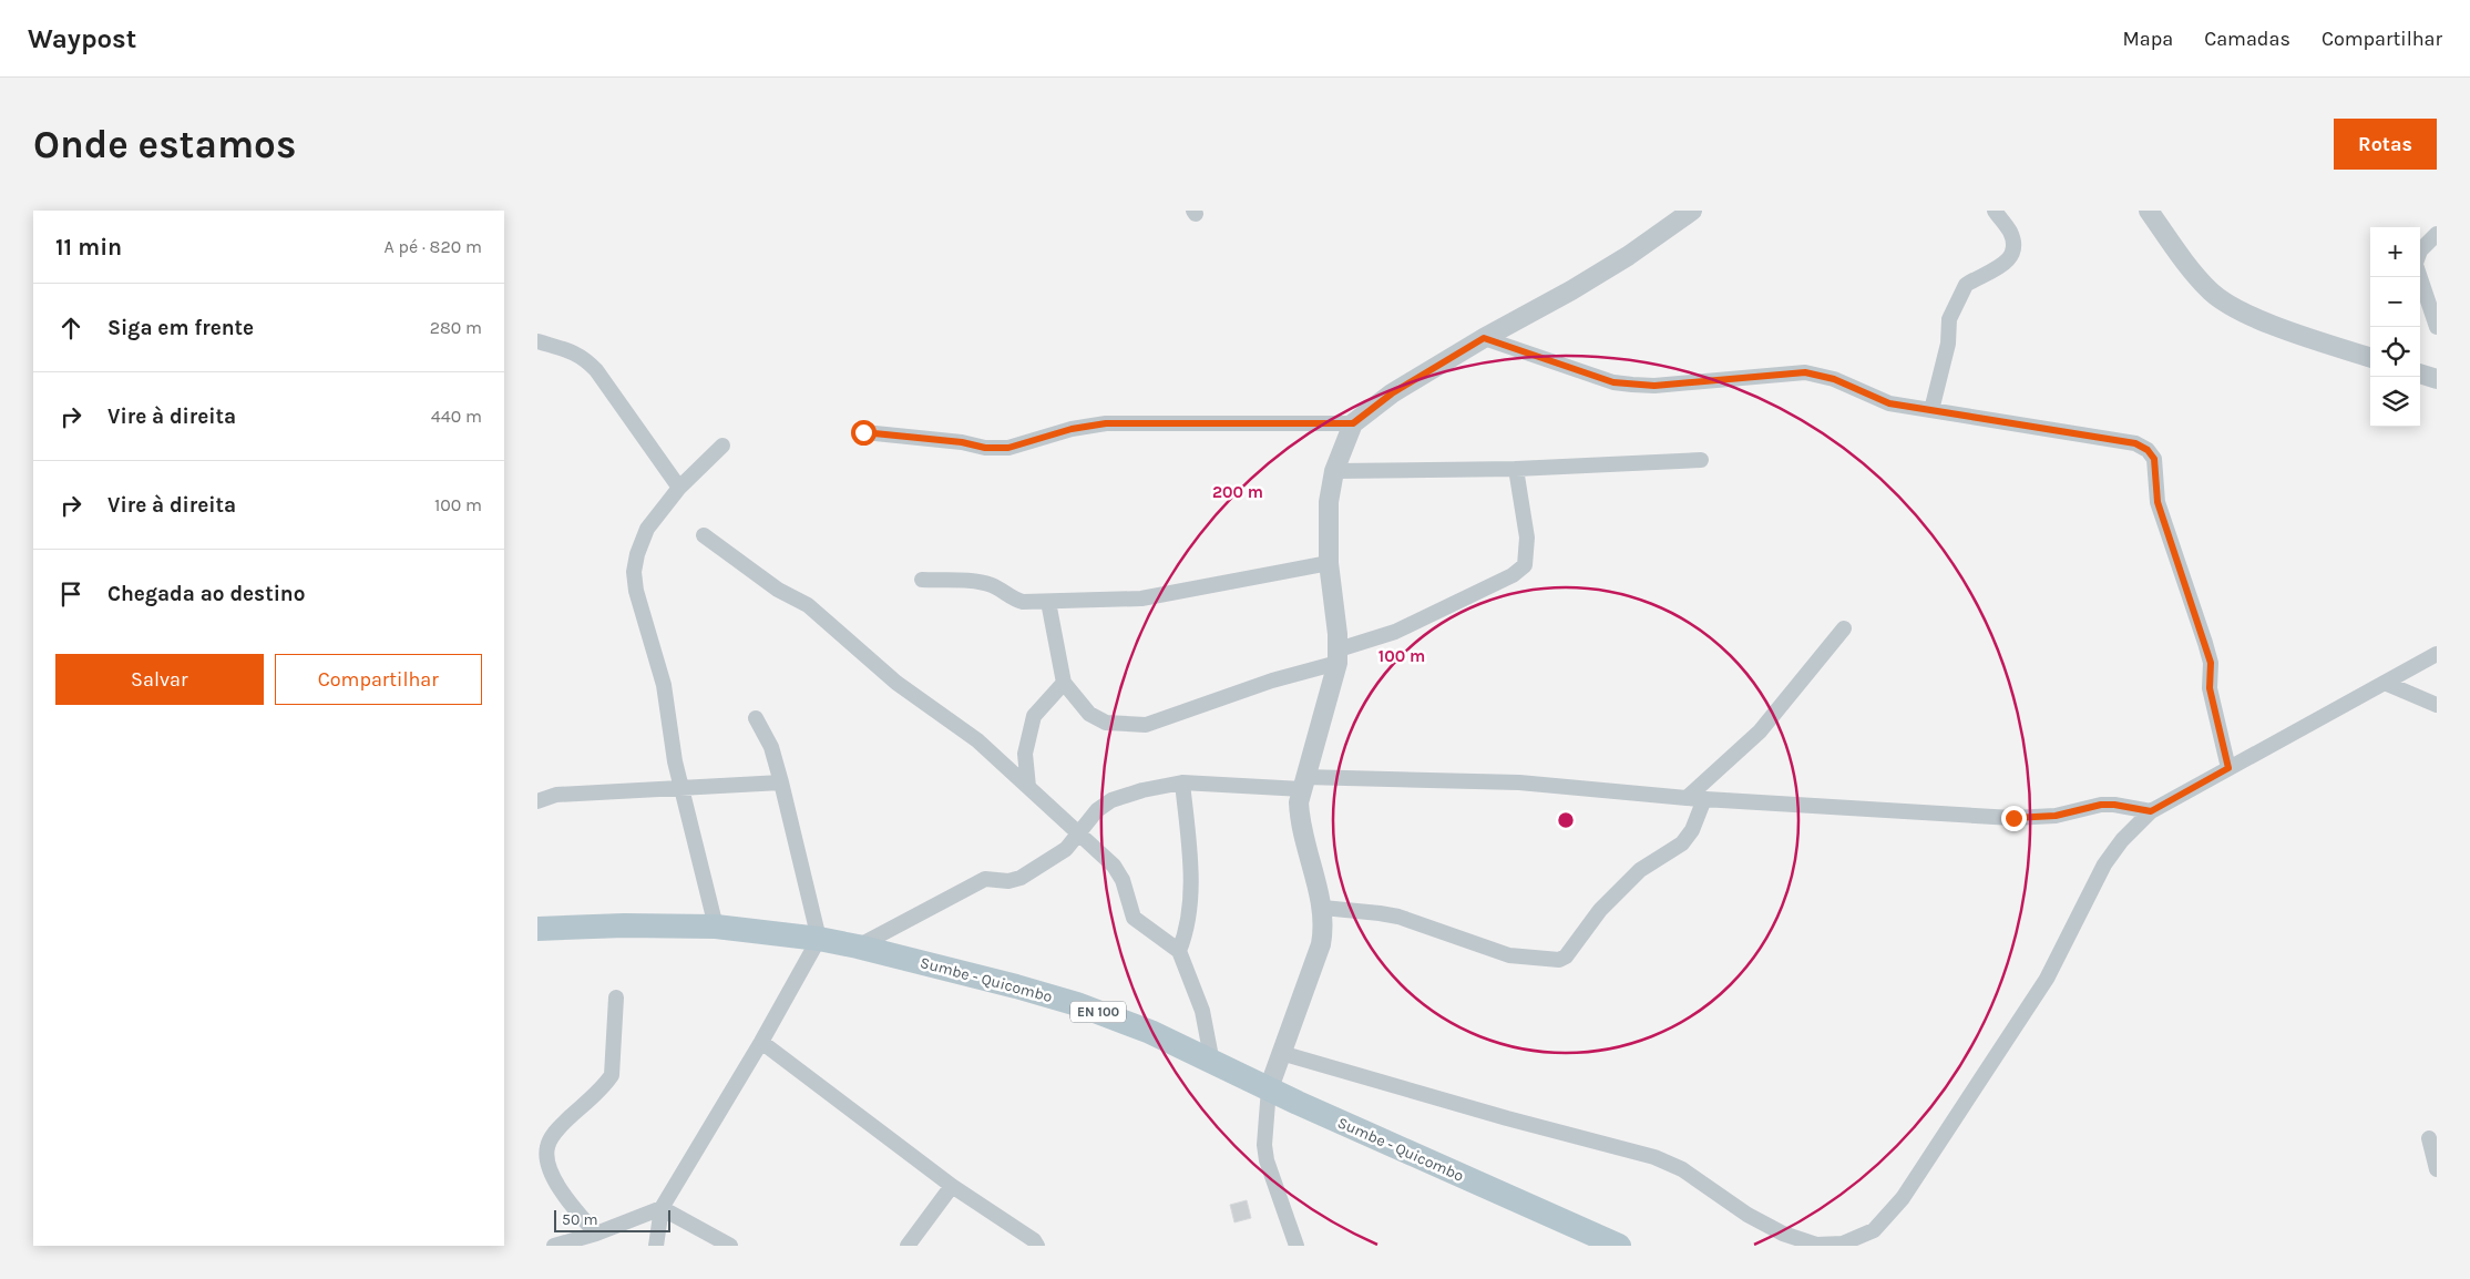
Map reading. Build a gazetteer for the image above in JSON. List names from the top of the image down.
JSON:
{
  "streets": {
    "main road": ["Sumbe - Quicombo", "EN 100"]
  },
  "scale_bar": "50 m",
  "page": {
    "header": "Waypost",
    "nav": ["Mapa", "Camadas", "Compartilhar"],
    "buttons": [
      "Rotas",
      ["Salvar", "Compartilhar"]
    ],
    "title": "Onde estamos",
    "heading": ["11 min", "A pé · 820 m"],
    "map_buttons": ["+", "−"],
    "list": [
      ["Siga em frente", "280 m"],
      ["Vire à direita", "440 m"],
      ["Vire à direita", "100 m"],
      "Chegada ao destino"
    ],
    "scale": "50 m"
  },
  "rings": ["200 m", "100 m"]
}
